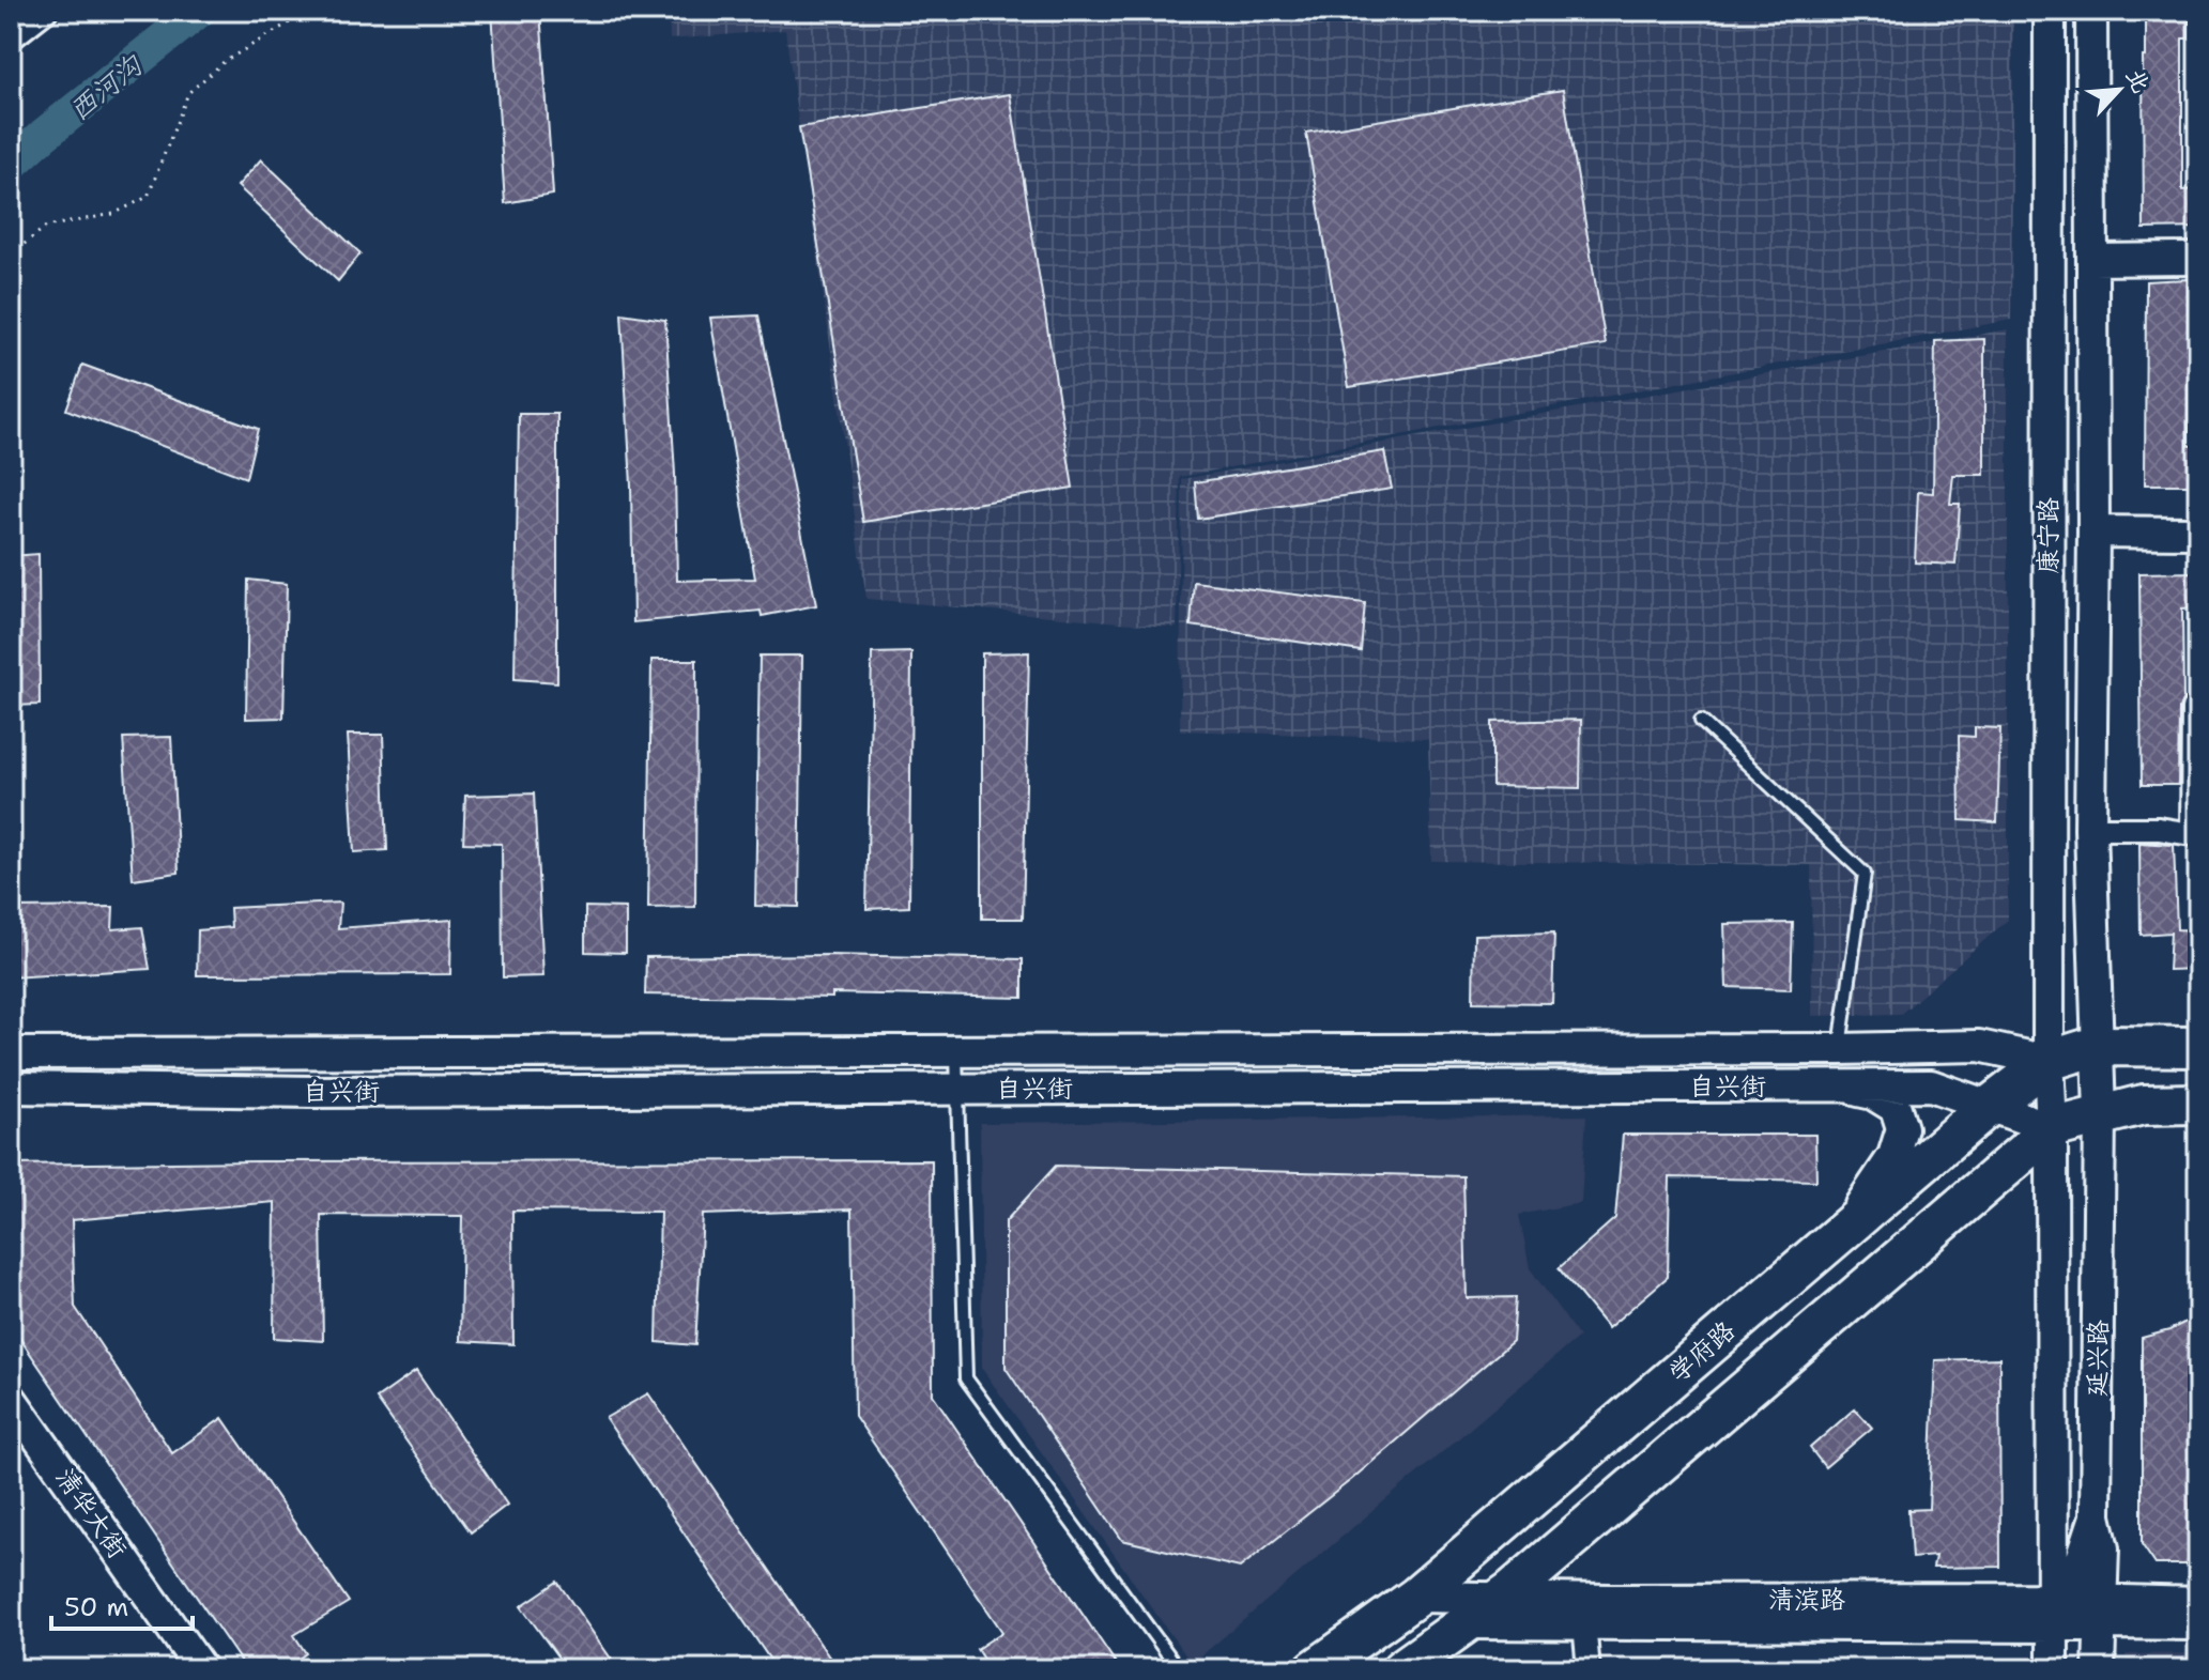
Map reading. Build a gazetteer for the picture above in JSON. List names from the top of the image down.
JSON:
{
  "streets": {
    "highway": ["学府路"],
    "main road": [
      "康宁路",
      "自兴街",
      "延兴路",
      "清华大街",
      "清滨路"
    ]
  },
  "crossings": [
    ["康宁路", "自兴街"],
    ["康宁路", "学府路"],
    ["康宁路", "延兴路"],
    ["自兴街", "学府路"],
    ["自兴街", "延兴路"],
    ["学府路", "延兴路"],
    ["学府路", "清滨路"],
    ["延兴路", "清滨路"]
  ],
  "water": ["西河沟"],
  "scale_bar": "50 m",
  "north": "top right"
}
